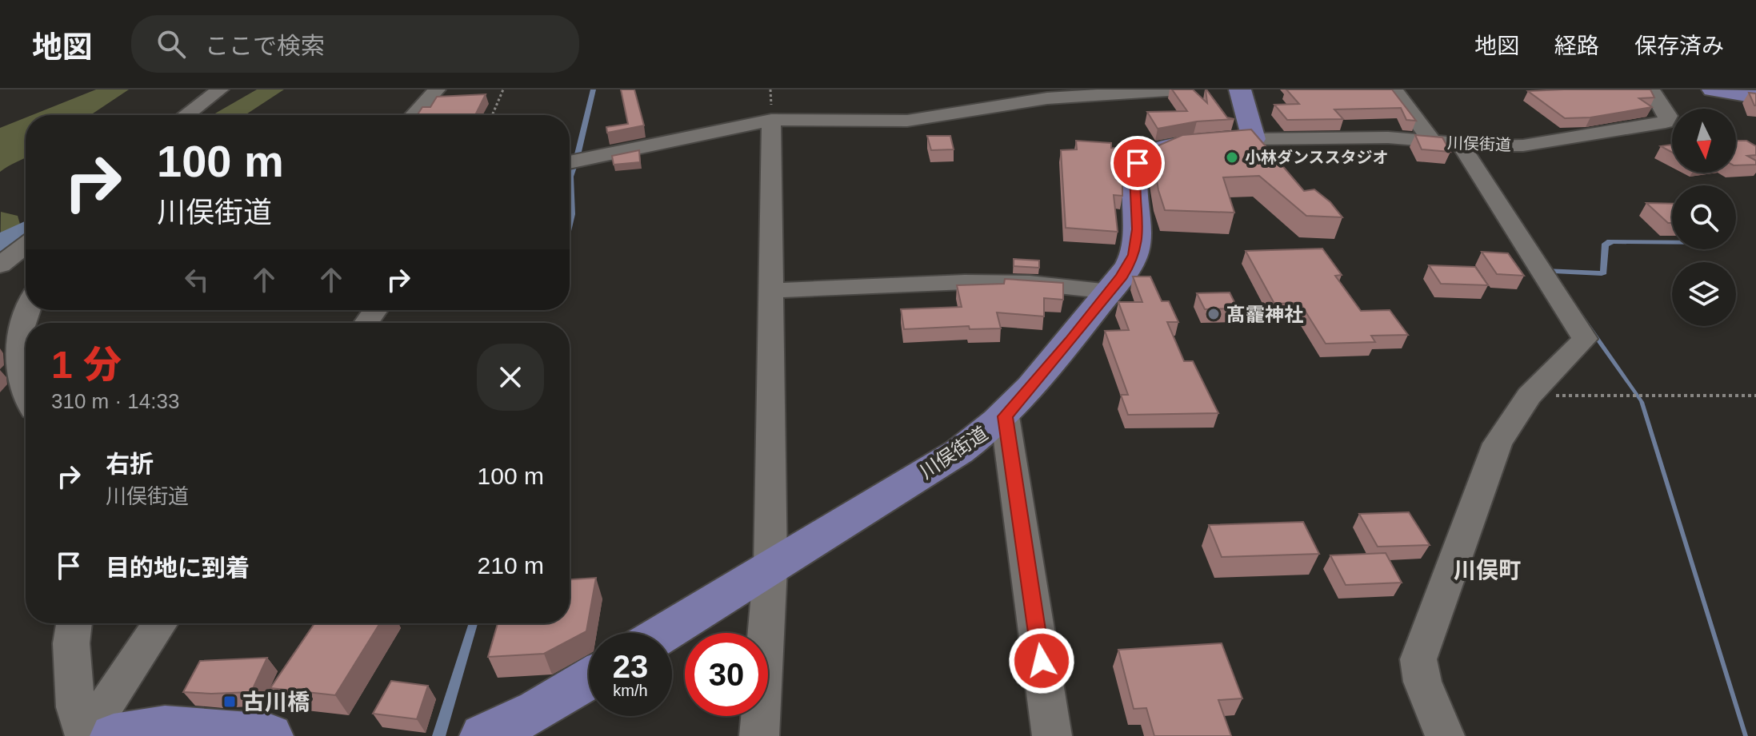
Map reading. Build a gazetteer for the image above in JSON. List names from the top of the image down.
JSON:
{
  "streets": {
    "main road": ["川俣街道"]
  },
  "districts": ["川俣町"],
  "places": {
    "other": ["小林ダンススタジオ", "髙靇神社"],
    "transit": ["古川橋"]
  },
  "north": "bottom",
  "page": {
    "header": "地図",
    "search": "ここで検索",
    "nav": ["地図", "経路", "保存済み"],
    "turn": ["100 m", "川俣街道"],
    "heading": ["1 分", "310 m · 14:33"],
    "list": [
      {
        "name": "右折",
        "note": "川俣街道",
        "value": "100 m"
      },
      {
        "name": "目的地に到着",
        "value": "210 m"
      }
    ],
    "speed": "23 km/h",
    "limit": "30"
  }
}
